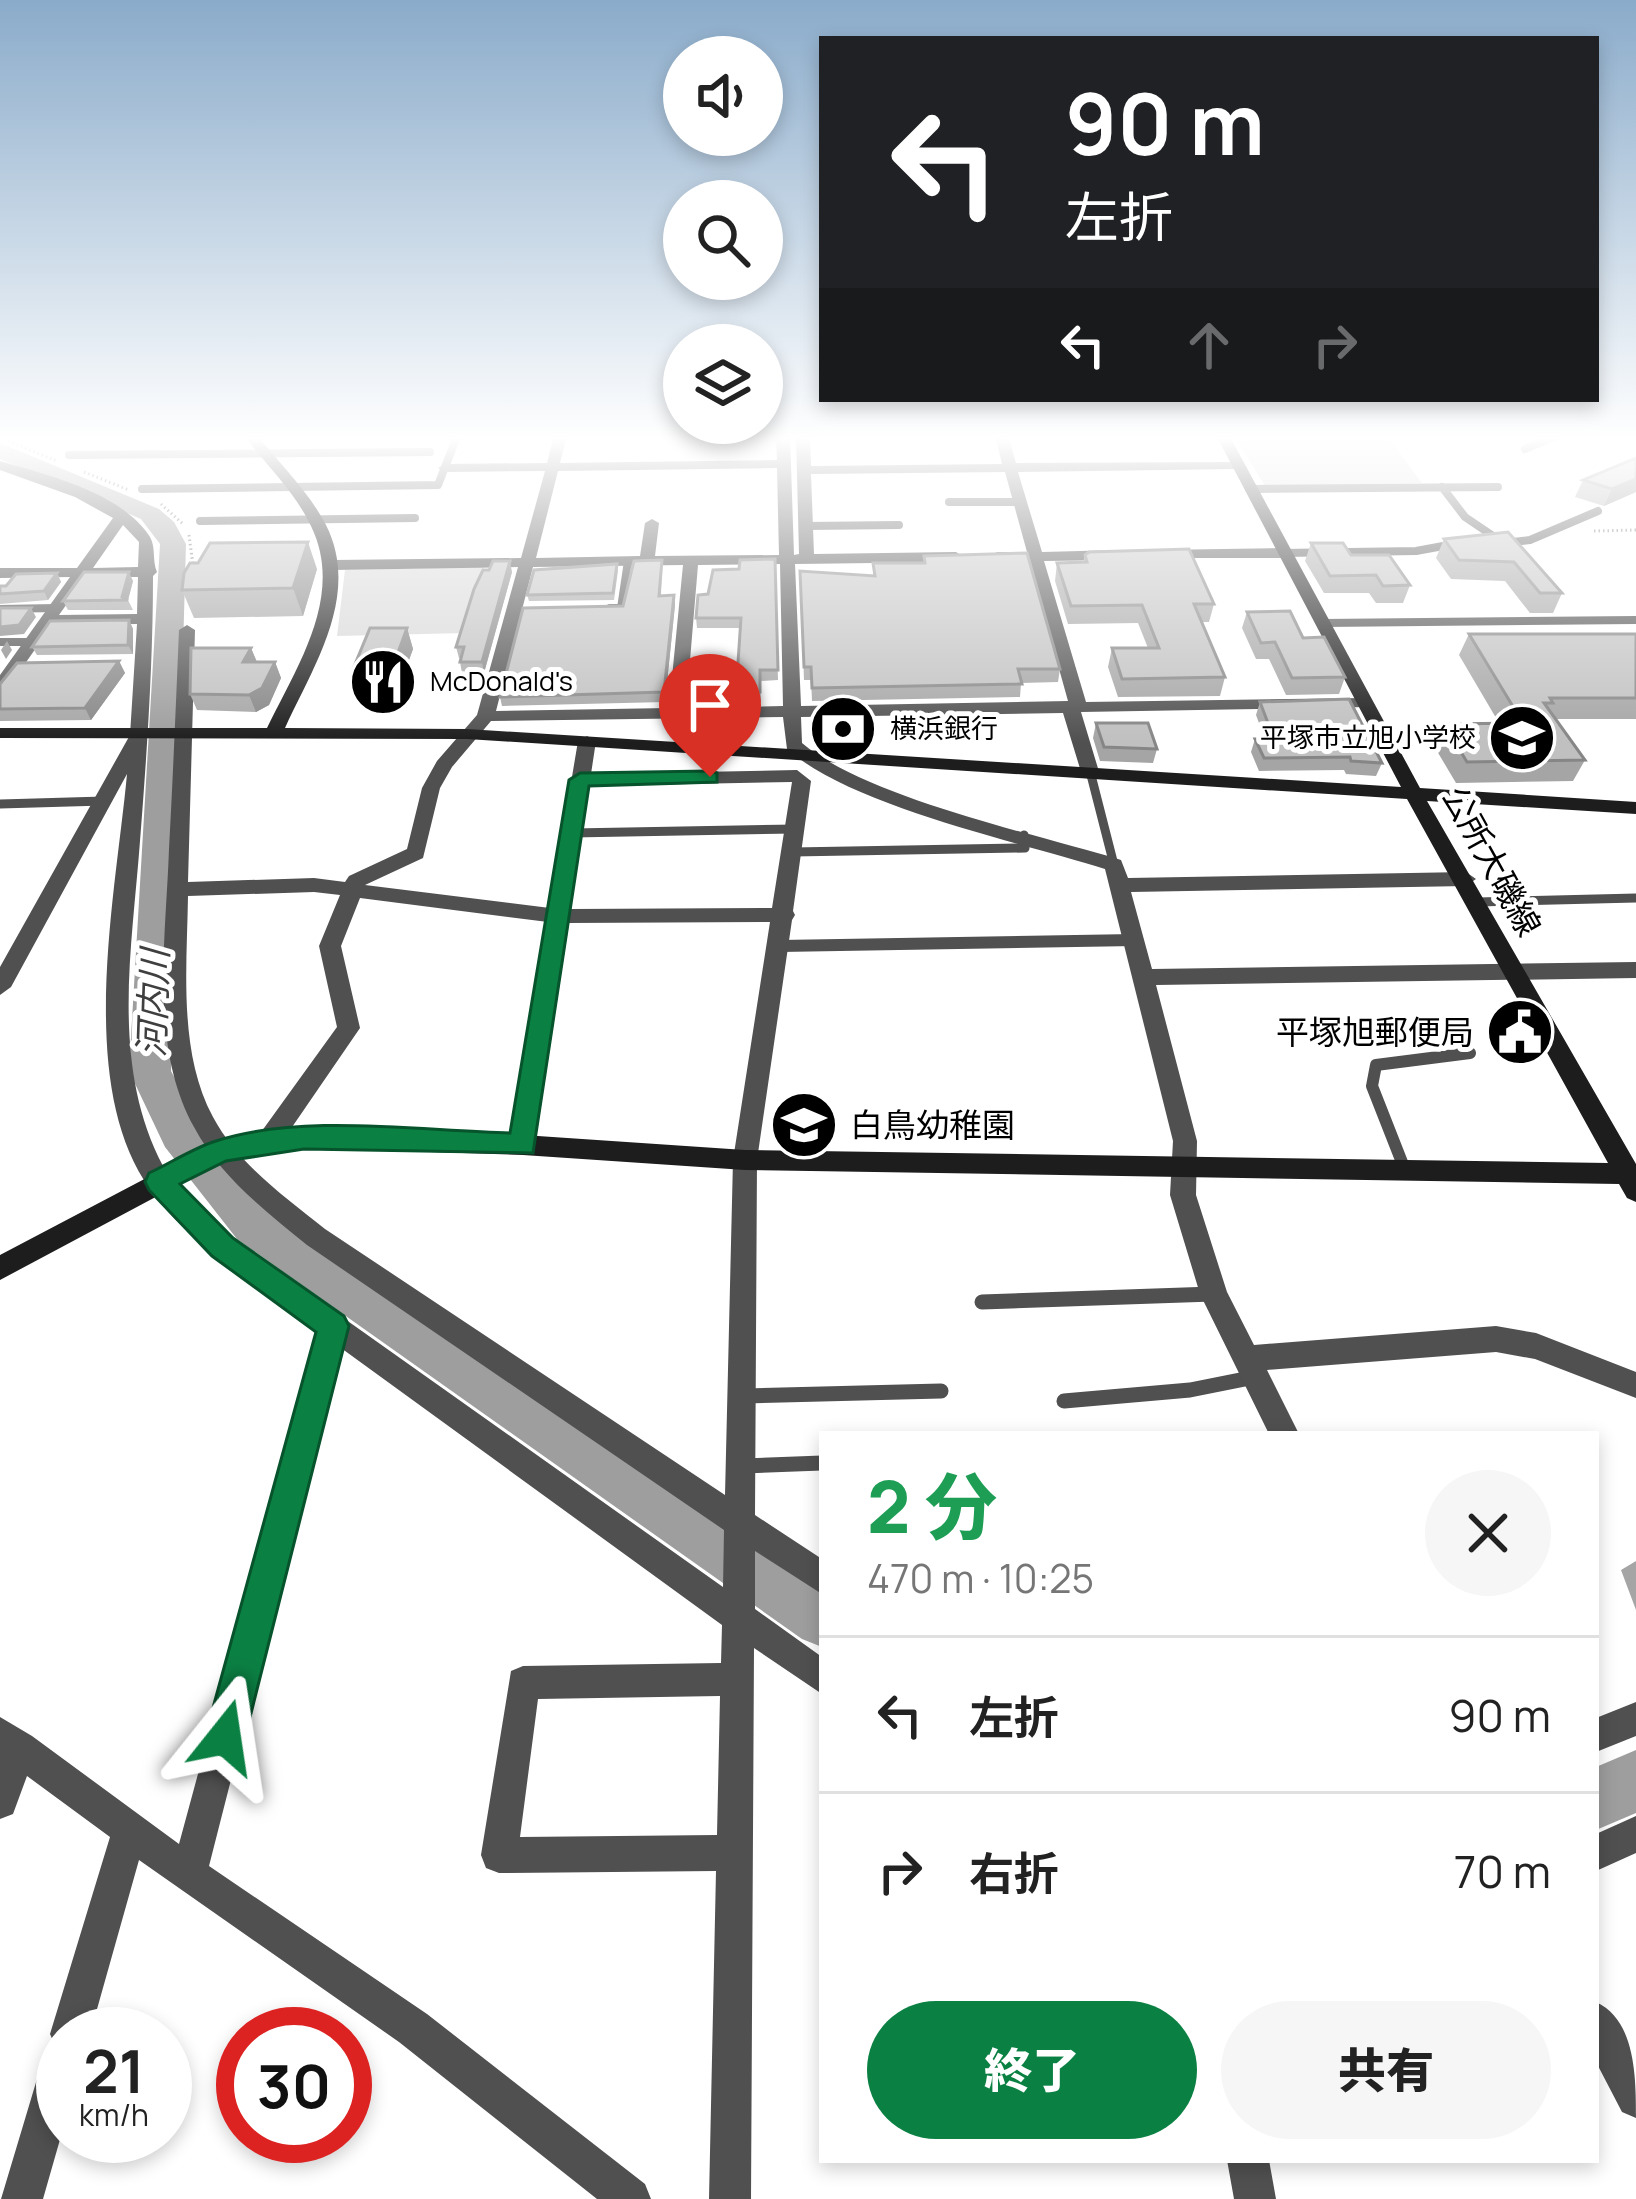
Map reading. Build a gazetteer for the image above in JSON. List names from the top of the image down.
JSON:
{
  "streets": {
    "street": ["公所大磯線"]
  },
  "water": ["河内川"],
  "places": {
    "restaurant": ["McDonald's"],
    "bank": ["横浜銀行"],
    "school or university": ["平塚市立旭小学校", "白鳥幼稚園"],
    "public building": ["平塚旭郵便局"]
  },
  "page": {
    "turn": ["90 m", "左折"],
    "heading": ["2 分", "470 m · 10:25"],
    "list": [
      {
        "name": "左折",
        "value": "90 m"
      },
      {
        "name": "右折",
        "value": "70 m"
      }
    ],
    "buttons": ["終了", "共有"],
    "speed": "21 km/h",
    "limit": "30"
  }
}
